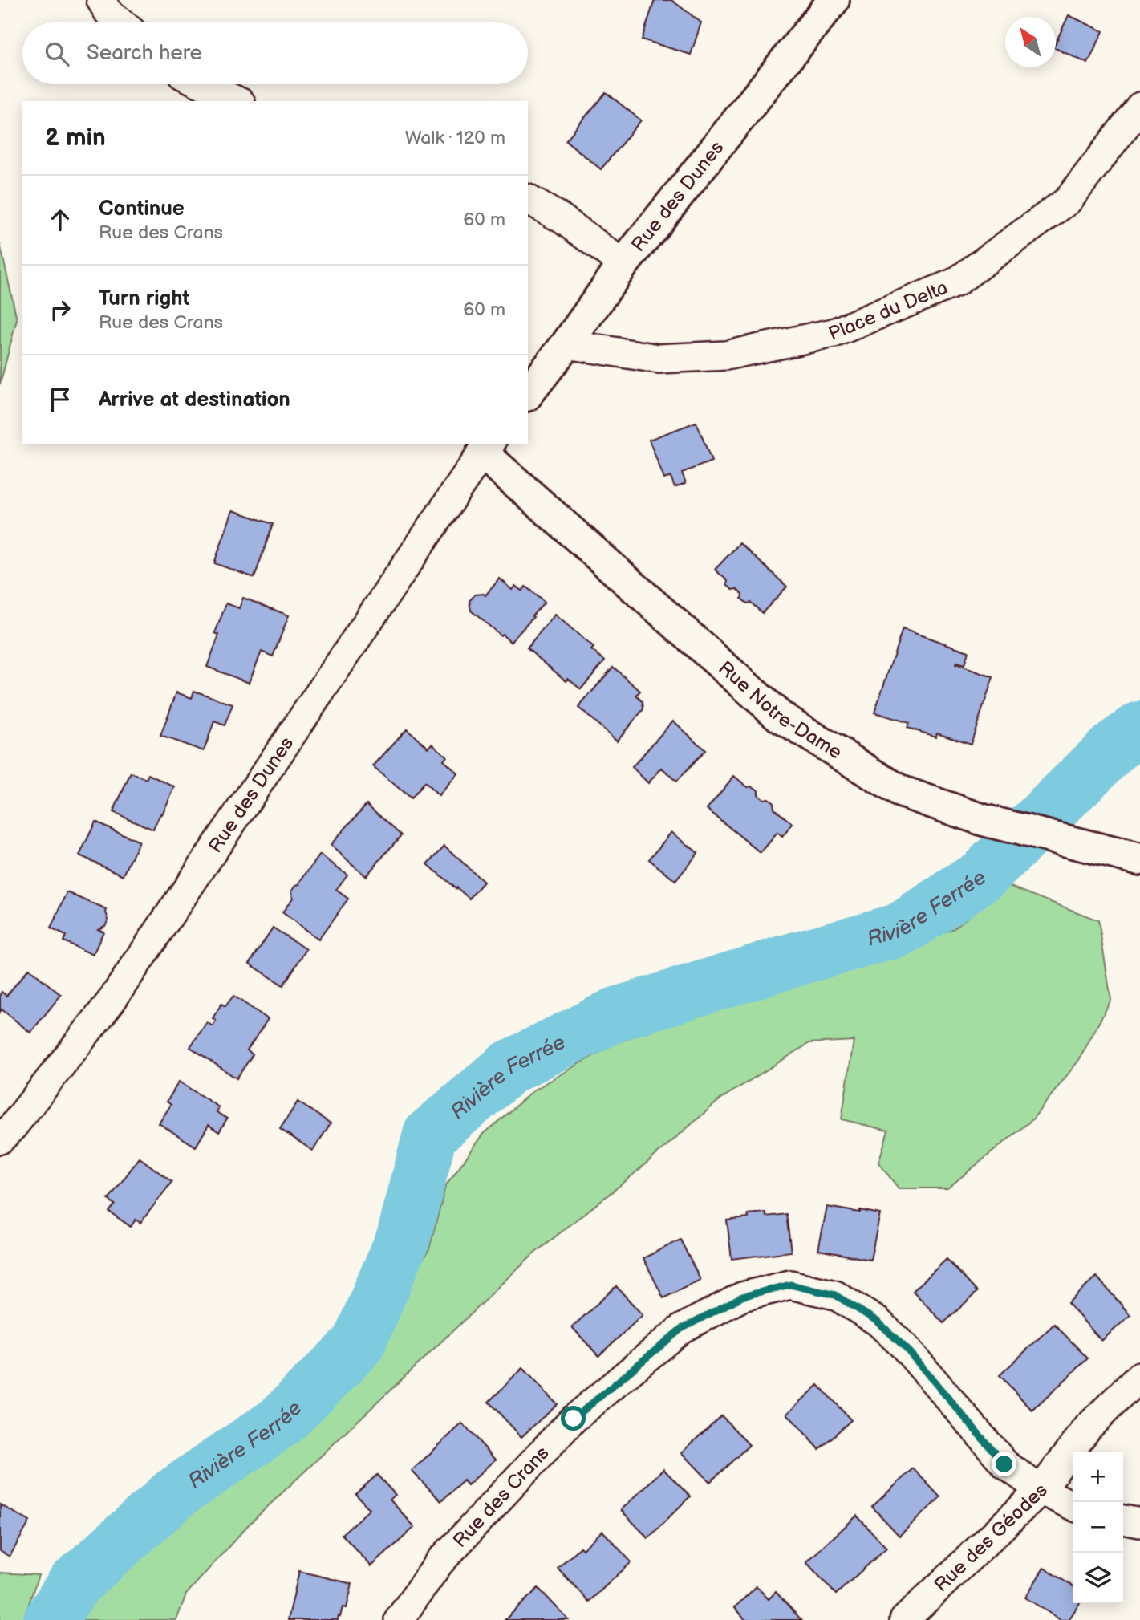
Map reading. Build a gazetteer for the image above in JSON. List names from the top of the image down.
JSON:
{
  "streets": {
    "street": [
      "Rue des Dunes",
      "Place du Delta",
      "Rue Notre-Dame",
      "Rue des Crans",
      "Rue des Géodes"
    ]
  },
  "crossings": [
    ["Rue des Dunes", "Place du Delta"],
    ["Rue des Dunes", "Rue Notre-Dame"],
    ["Rue des Crans", "Rue des Géodes"]
  ],
  "water": ["Rivière Ferrée"],
  "north": "top left",
  "page": {
    "search": "Search here",
    "heading": ["2 min", "Walk · 120 m"],
    "list": [
      ["Continue", "Rue des Crans", "60 m"],
      ["Turn right", "Rue des Crans", "60 m"],
      "Arrive at destination"
    ],
    "map_buttons": ["+", "−"]
  }
}
